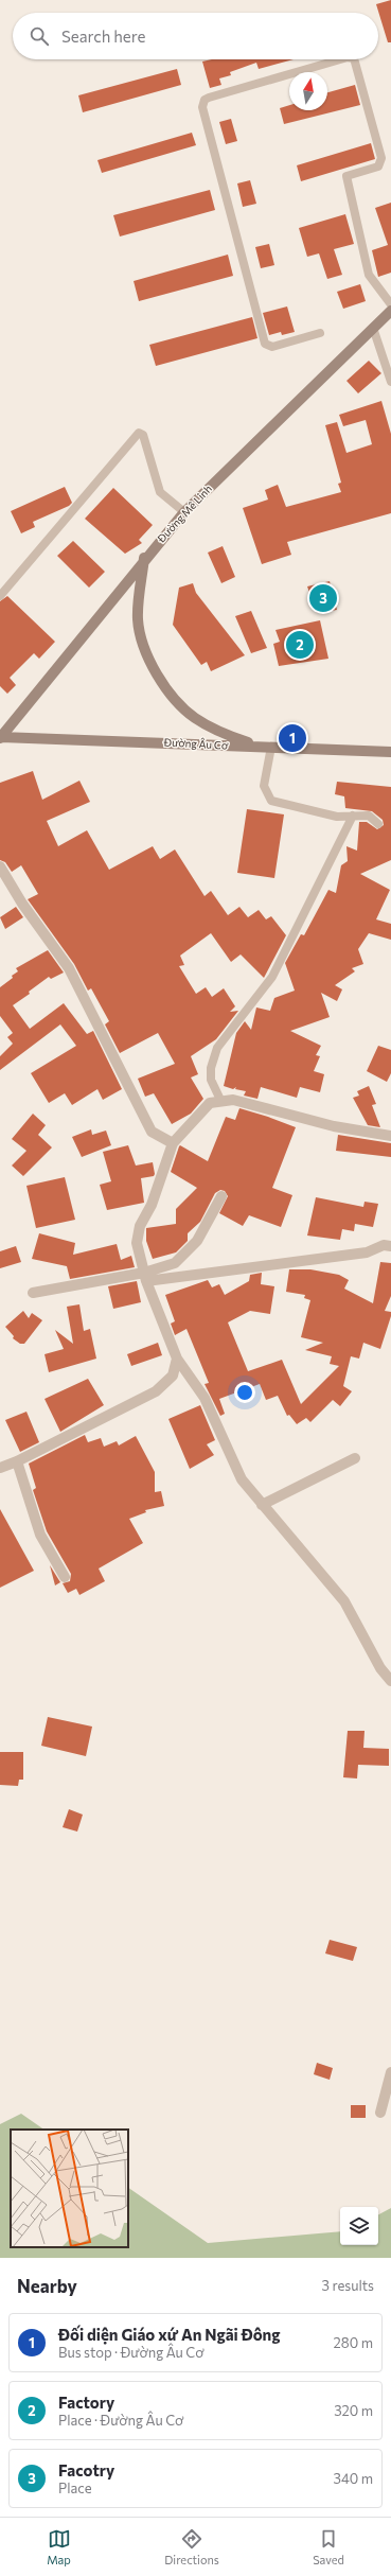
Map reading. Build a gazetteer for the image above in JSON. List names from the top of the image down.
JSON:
{
  "streets": {
    "main road": ["Đường Mê Linh", "Đường Âu Cơ"]
  },
  "crossings": [
    ["Đường Mê Linh", "Đường Âu Cơ"]
  ],
  "north": "top",
  "page": {
    "search": "Search here",
    "pins": ["3", "2", "1"],
    "heading": ["Nearby", "3 results"],
    "list": [
      {
        "mark": "1",
        "name": "Đối diện Giáo xứ An Ngãi Đông",
        "note": "Bus stop · Đường Âu Cơ",
        "value": "280 m"
      },
      {
        "mark": "2",
        "name": "Factory",
        "note": "Place · Đường Âu Cơ",
        "value": "320 m"
      },
      {
        "mark": "3",
        "name": "Facotry",
        "note": "Place",
        "value": "340 m"
      }
    ],
    "nav": ["Map", "Directions", "Saved"]
  }
}
